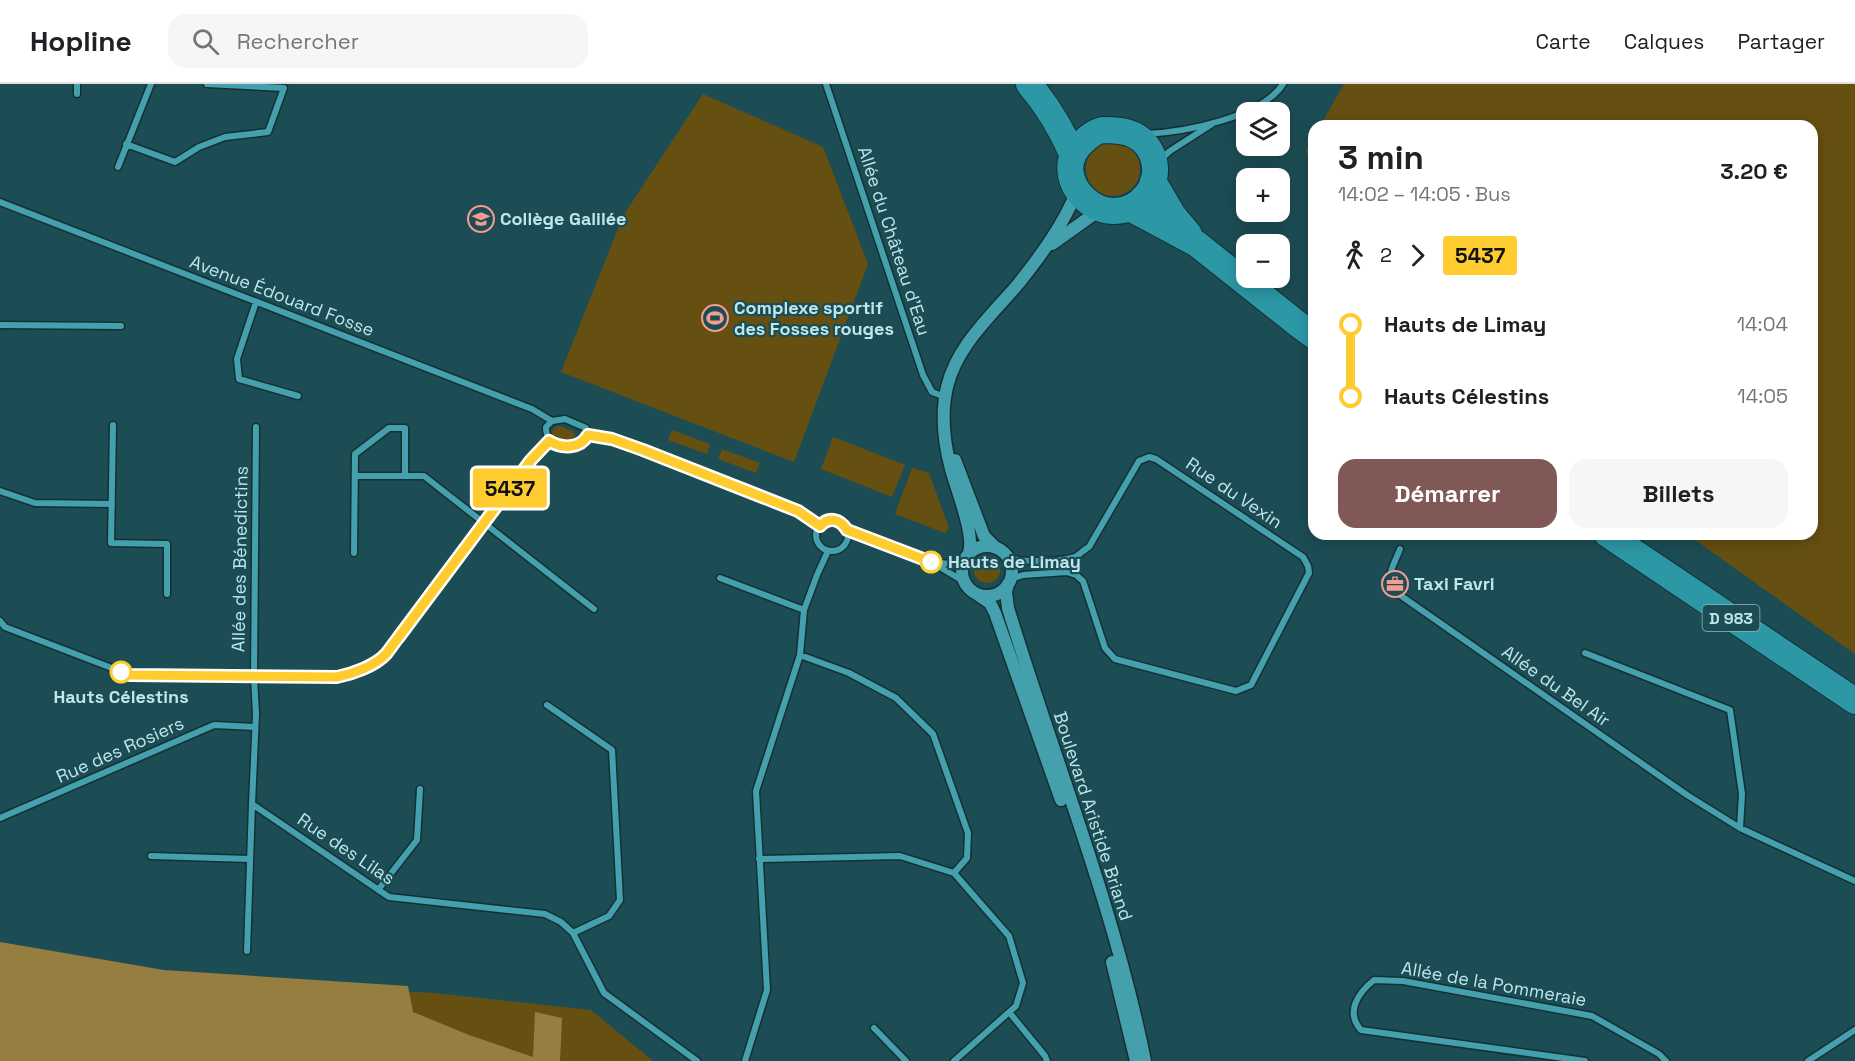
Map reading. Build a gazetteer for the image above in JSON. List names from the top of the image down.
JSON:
{
  "streets": {
    "main road": ["D 983", "Boulevard Aristide Briand"],
    "street": [
      "Allée du Château d'Eau",
      "Avenue Édouard Fosse",
      "Rue du Vexin",
      "Allée des Bénedictins",
      "Allée du Bel Air",
      "Rue des Rosiers",
      "Rue des Lilas",
      "Allée de la Pommeraie"
    ]
  },
  "crossings": [
    ["Rue du Vexin", "Boulevard Aristide Briand"],
    ["Allée des Bénedictins", "Rue des Rosiers"]
  ],
  "places": {
    "school or university": ["Collège Galilée"],
    "sports": ["Complexe sportif des Fosses rouges"],
    "other": ["Hauts de Limay", "Hauts Célestins"],
    "office": ["Taxi Favri"]
  },
  "lines": ["bus line 5437"],
  "page": {
    "header": "Hopline",
    "search": "Rechercher",
    "nav": ["Carte", "Calques", "Partager"],
    "on_map": "5437",
    "map_buttons": ["+", "−"],
    "heading": ["3 min", "14:02 – 14:05 · Bus", "3.20 €"],
    "legs": ["2", "5437"],
    "list": [
      {
        "name": "Hauts de Limay",
        "value": "14:04"
      },
      {
        "name": "Hauts Célestins",
        "value": "14:05"
      }
    ],
    "buttons": ["Démarrer", "Billets"]
  }
}
